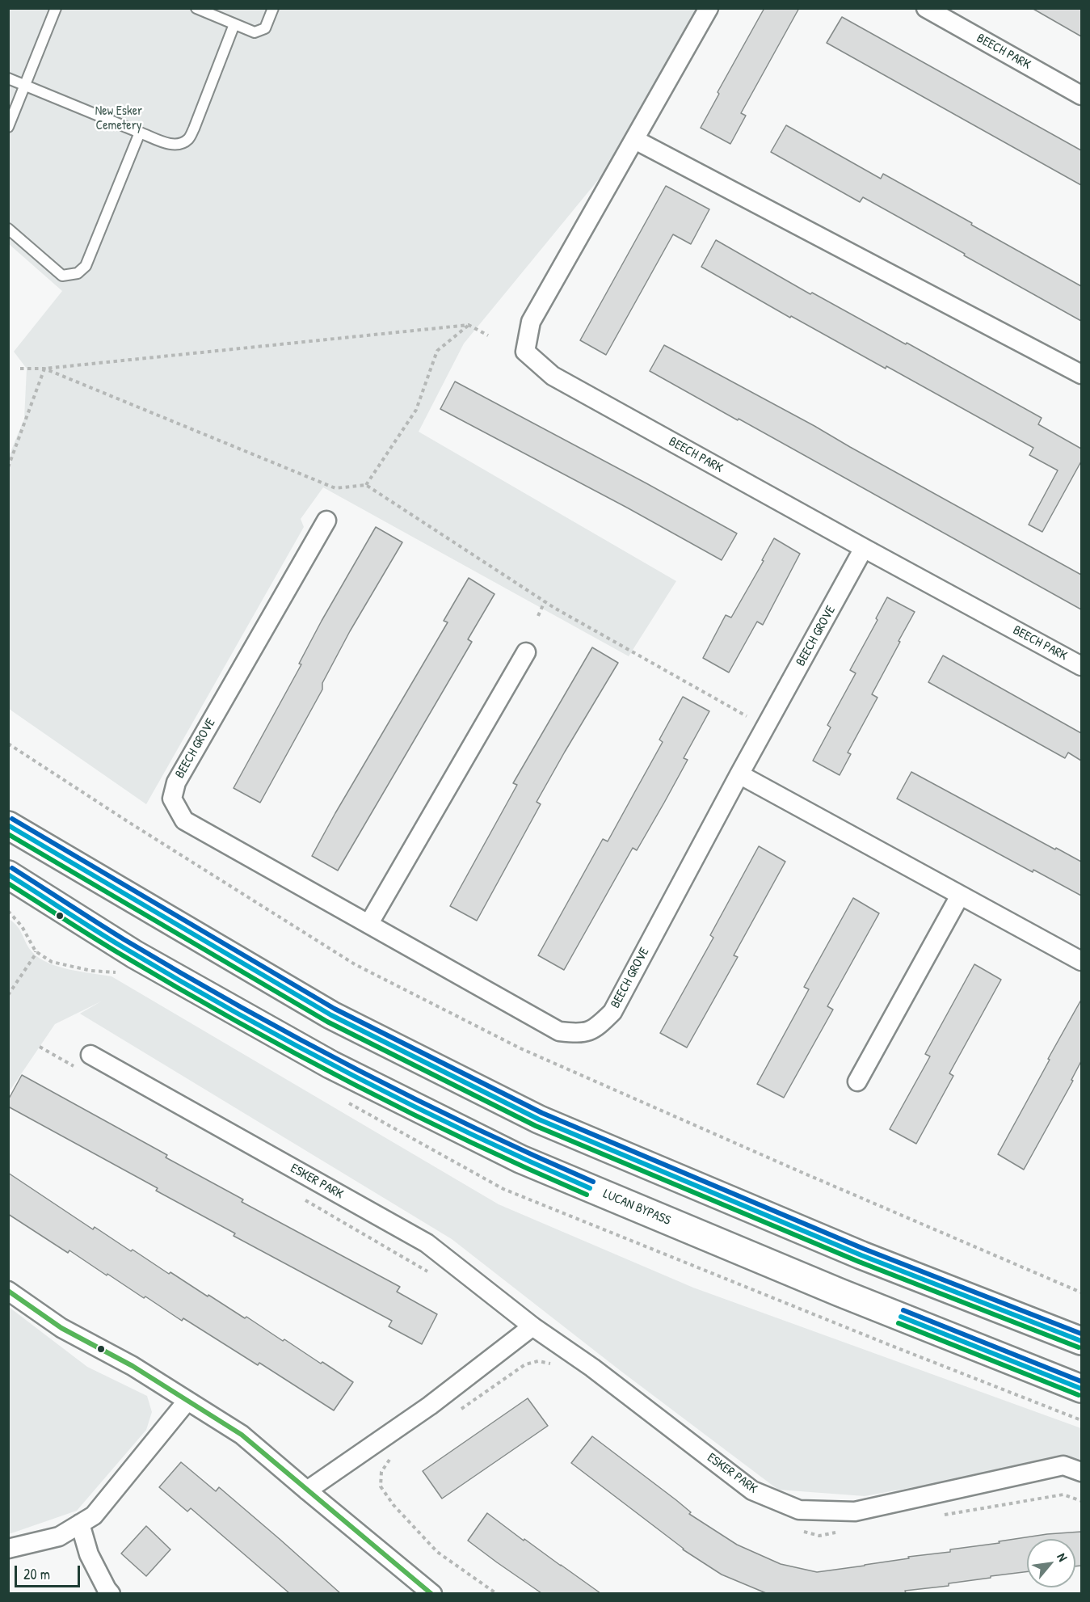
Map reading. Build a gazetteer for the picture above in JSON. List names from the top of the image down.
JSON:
{
  "streets": {
    "highway": ["LUCAN BYPASS"],
    "street": ["BEECH PARK", "BEECH GROVE", "ESKER PARK"]
  },
  "crossings": [
    ["BEECH PARK", "BEECH GROVE"]
  ],
  "parks": ["New Esker Cemetery"],
  "scale_bar": "20 m",
  "north": "top right"
}
